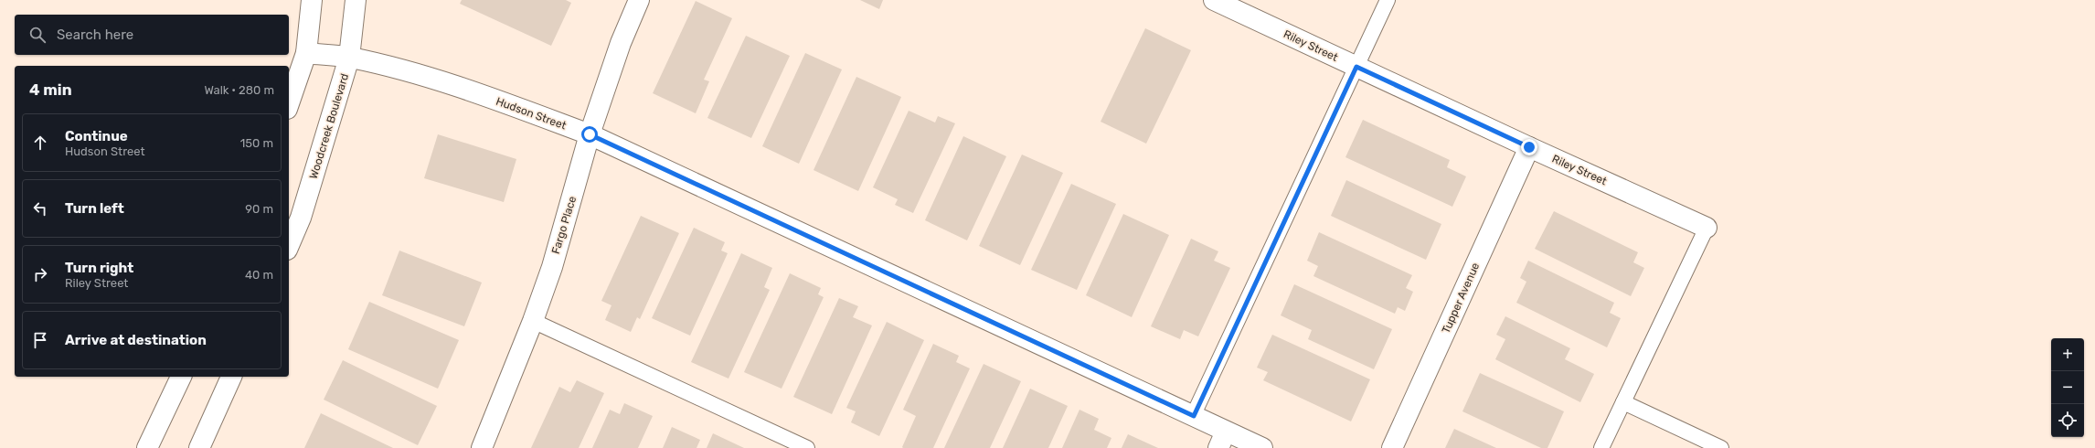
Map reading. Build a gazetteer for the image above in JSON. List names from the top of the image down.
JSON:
{
  "streets": {
    "street": [
      "Riley Street",
      "Hudson Street",
      "Woodcreek Boulevard",
      "Fargo Place",
      "Tupper Avenue"
    ]
  },
  "crossings": [
    ["Riley Street", "Tupper Avenue"],
    ["Hudson Street", "Woodcreek Boulevard"],
    ["Hudson Street", "Fargo Place"]
  ],
  "page": {
    "search": "Search here",
    "heading": ["4 min", "Walk · 280 m"],
    "list": [
      ["Continue", "Hudson Street", "150 m"],
      ["Turn left", "90 m"],
      ["Turn right", "Riley Street", "40 m"],
      "Arrive at destination"
    ],
    "map_buttons": ["+", "−"]
  }
}
